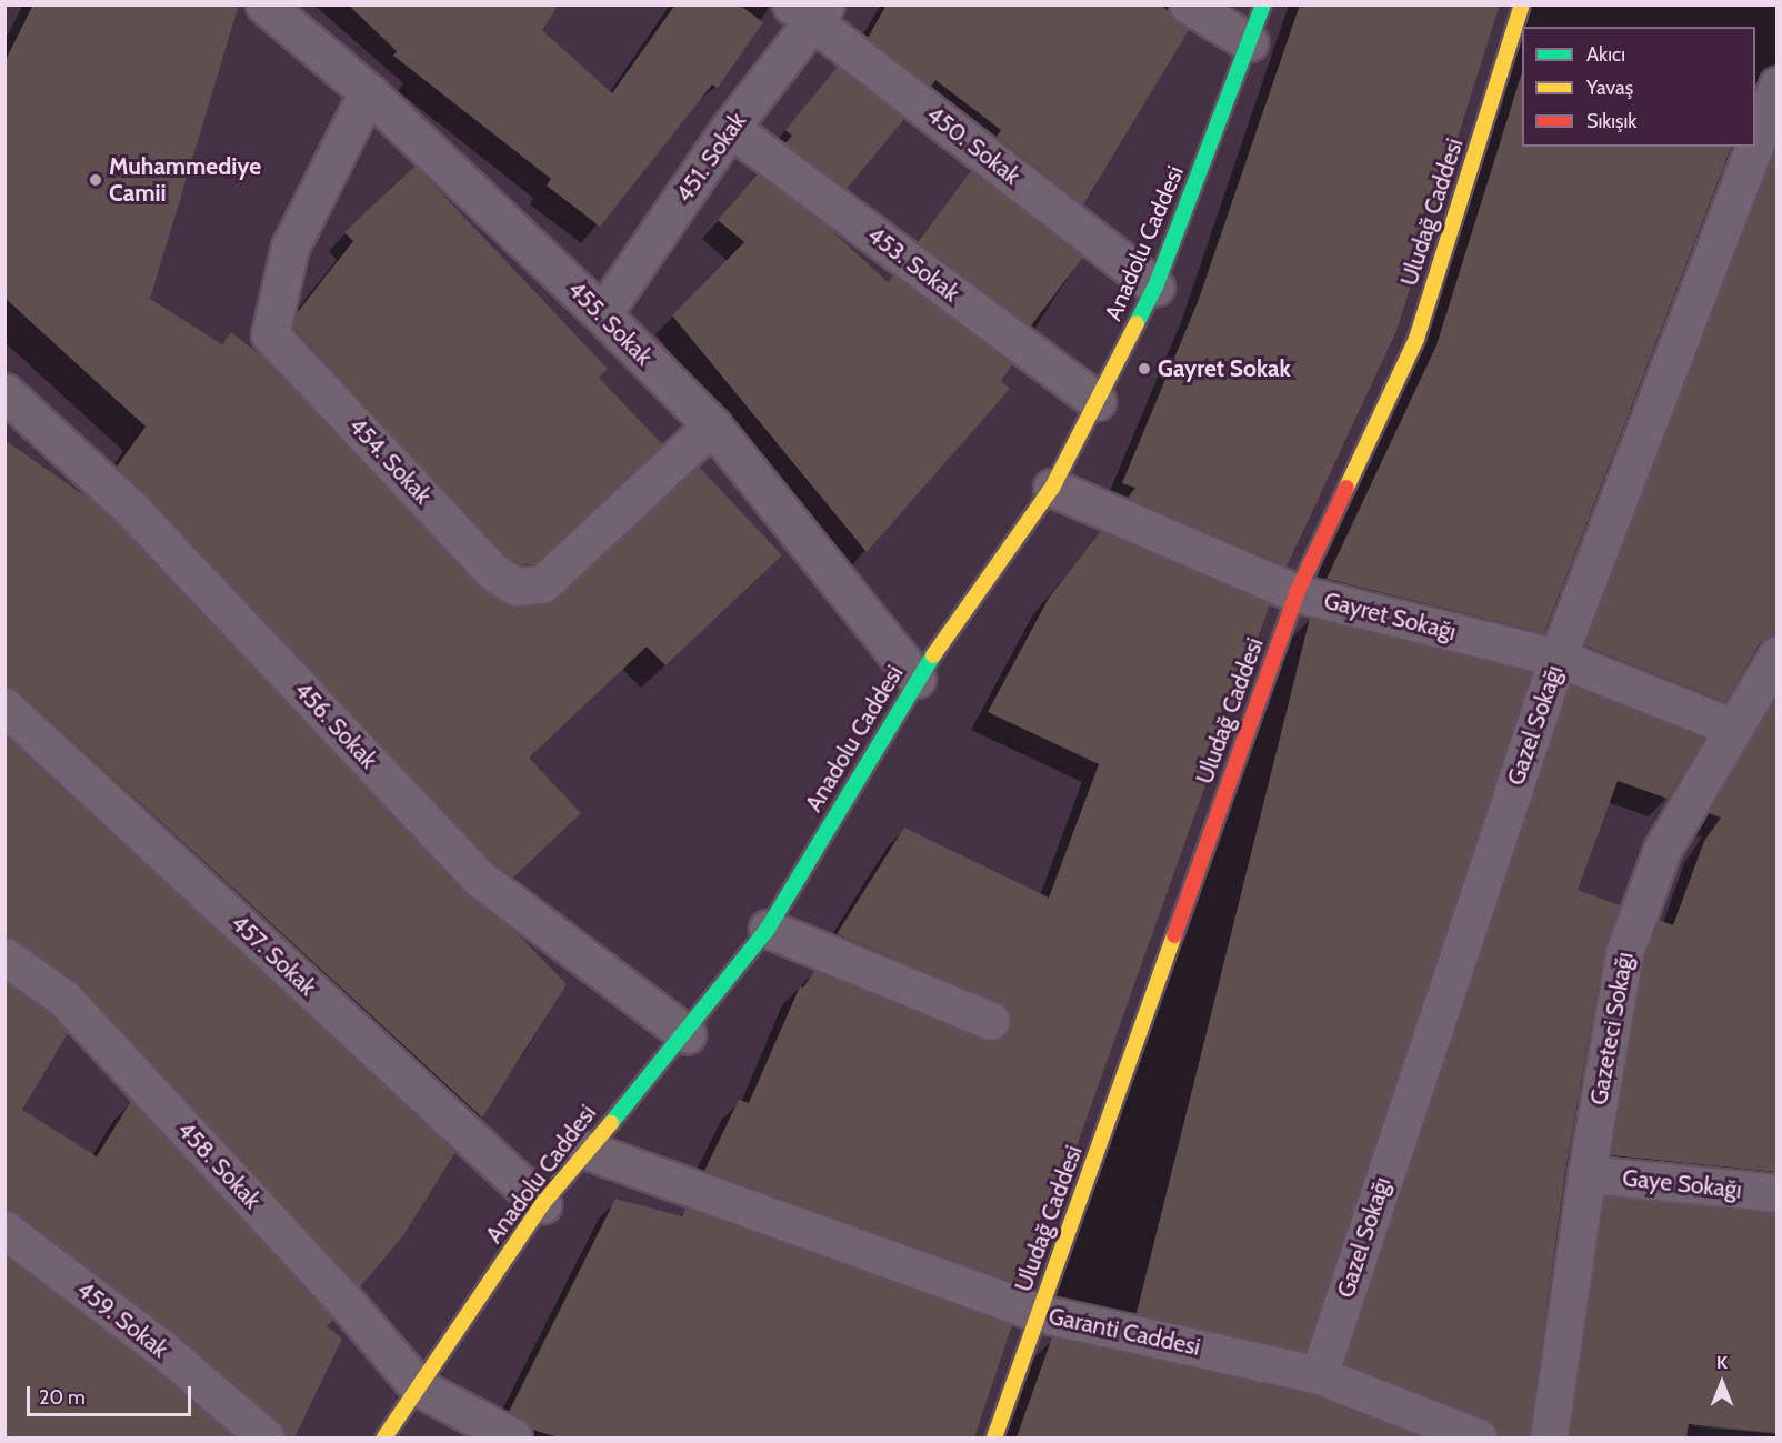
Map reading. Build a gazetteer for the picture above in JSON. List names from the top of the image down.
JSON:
{
  "streets": {
    "main road": ["Uludağ Caddesi", "Anadolu Caddesi"],
    "street": [
      "450. Sokak",
      "451. Sokak",
      "453. Sokak",
      "455. Sokak",
      "454. Sokak",
      "Gayret Sokağı",
      "456. Sokak",
      "Gazel Sokağı",
      "457. Sokak",
      "Gazeteci Sokağı",
      "458. Sokak",
      "Gaye Sokağı",
      "459. Sokak",
      "Garanti Caddesi"
    ]
  },
  "crossings": [
    ["450. Sokak", "451. Sokak"],
    ["450. Sokak", "Anadolu Caddesi"],
    ["451. Sokak", "453. Sokak"],
    ["451. Sokak", "455. Sokak"],
    ["Uludağ Caddesi", "Gayret Sokağı"],
    ["Uludağ Caddesi", "Garanti Caddesi"],
    ["Anadolu Caddesi", "453. Sokak"],
    ["Anadolu Caddesi", "455. Sokak"],
    ["Anadolu Caddesi", "Gayret Sokağı"],
    ["Anadolu Caddesi", "456. Sokak"],
    ["Anadolu Caddesi", "457. Sokak"],
    ["Anadolu Caddesi", "458. Sokak"],
    ["Anadolu Caddesi", "Garanti Caddesi"],
    ["455. Sokak", "454. Sokak"],
    ["Gayret Sokağı", "Gazel Sokağı"],
    ["Gayret Sokağı", "Gazeteci Sokağı"],
    ["Gazel Sokağı", "Garanti Caddesi"],
    ["Gazeteci Sokağı", "Gaye Sokağı"]
  ],
  "places": ["Muhammediye Camii", "Gayret Sokak"],
  "legend": ["Akıcı", "Yavaş", "Sıkışık"],
  "scale_bar": "20 m",
  "north": "top"
}
